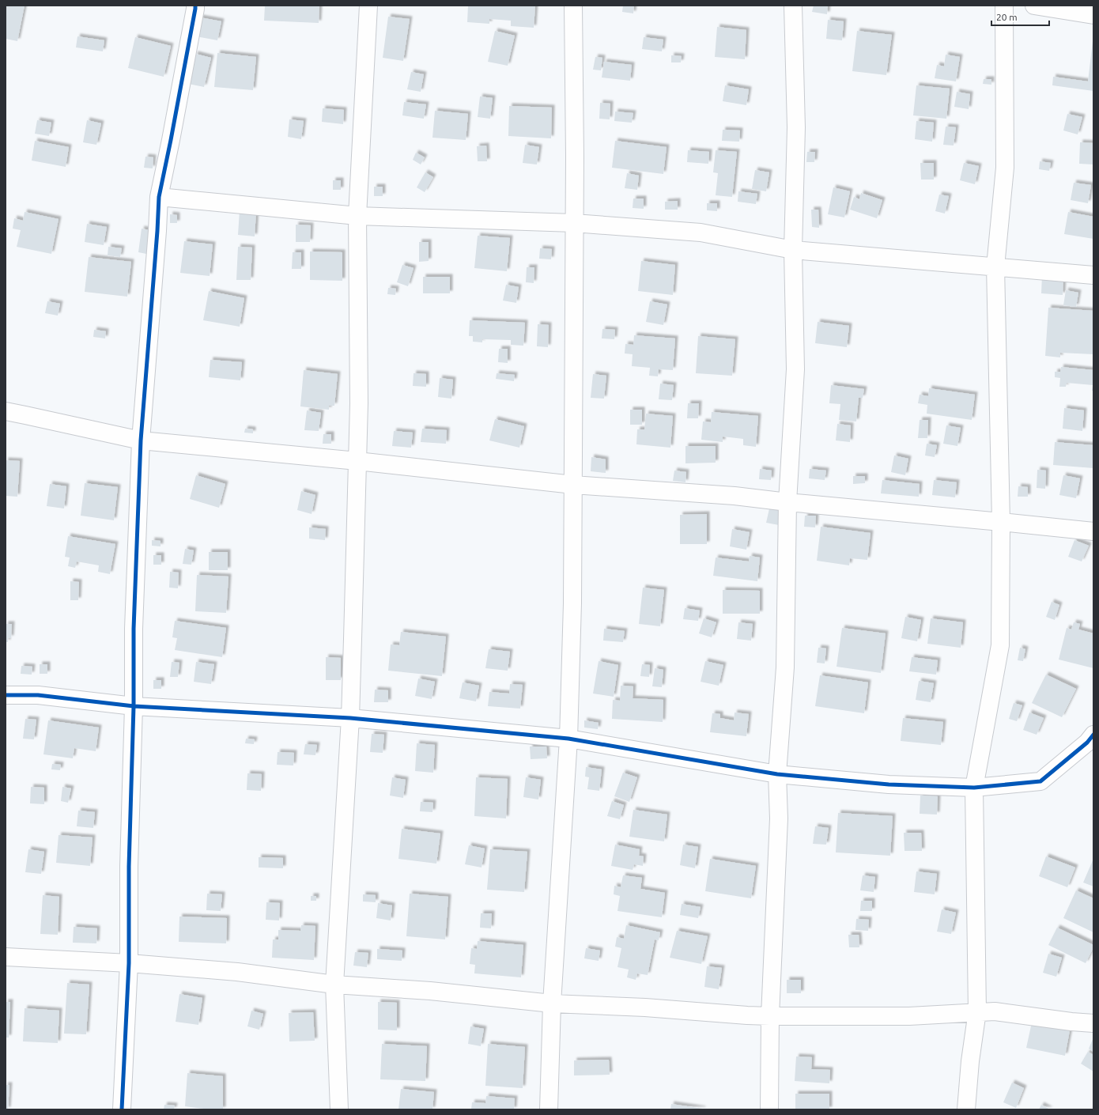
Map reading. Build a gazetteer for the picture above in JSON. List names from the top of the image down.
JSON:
{
  "scale_bar": "20 m"
}
